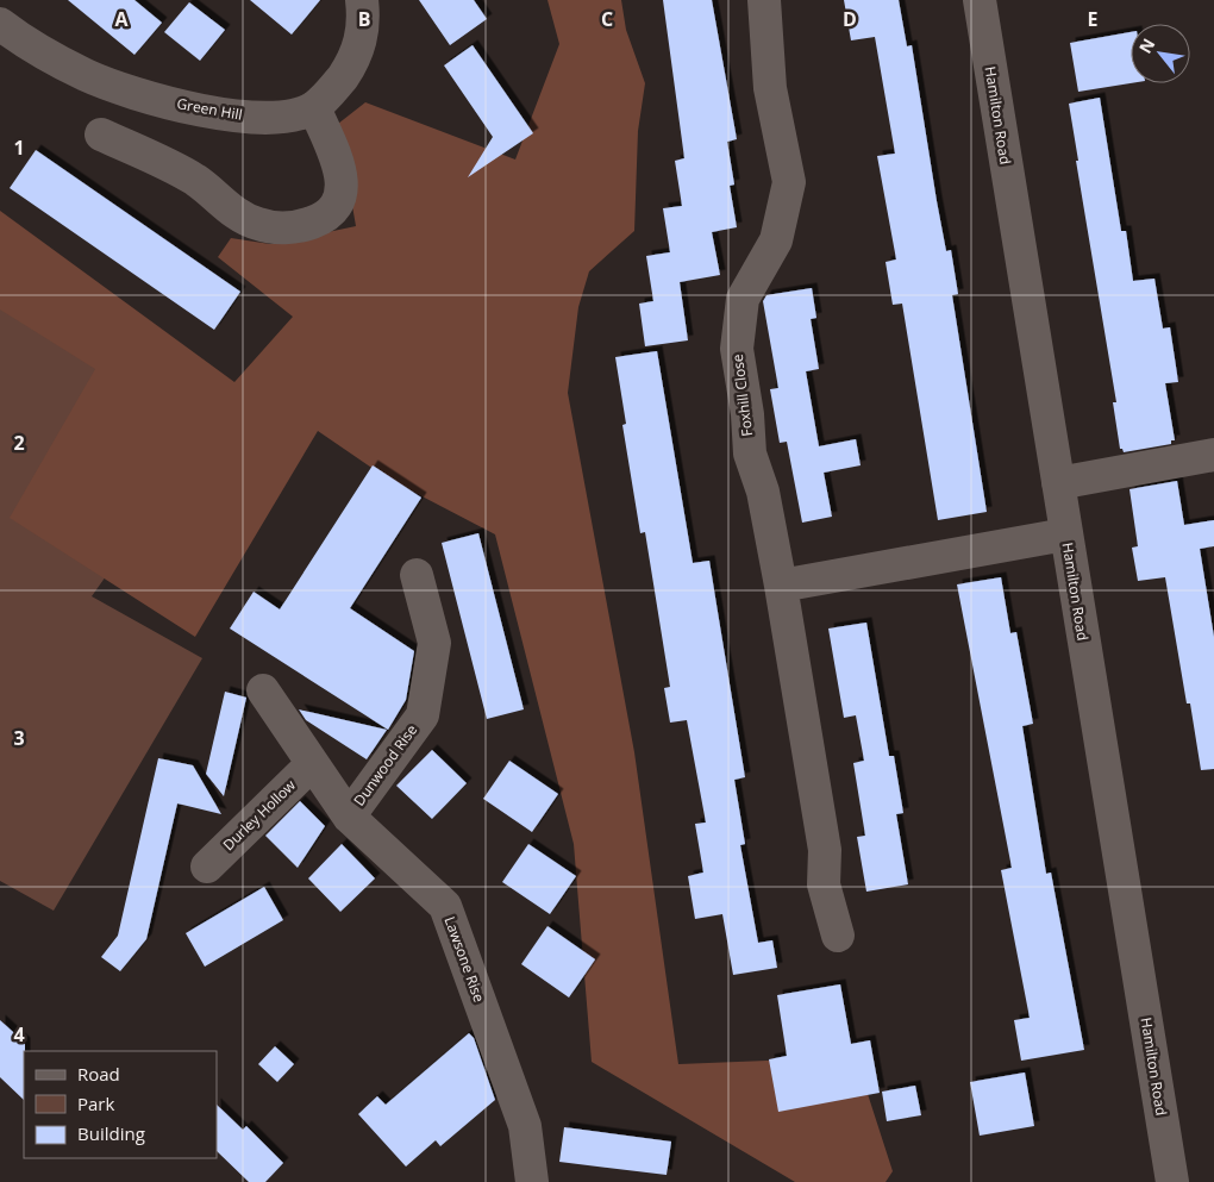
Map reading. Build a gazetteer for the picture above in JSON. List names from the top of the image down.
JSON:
{
  "streets": {
    "street": [
      "Green Hill",
      "Hamilton Road",
      "Foxhill Close",
      "Dunwood Rise",
      "Durley Hollow",
      "Lawsone Rise"
    ]
  },
  "crossings": [
    ["Dunwood Rise", "Lawsone Rise"],
    ["Durley Hollow", "Lawsone Rise"]
  ],
  "legend": ["Road", "Park", "Building"],
  "north": "top left",
  "grid": {
    "columns": [
      "A",
      "B",
      "C",
      "D",
      "E"
    ],
    "rows": [
      "1",
      "2",
      "3",
      "4"
    ]
  }
}
